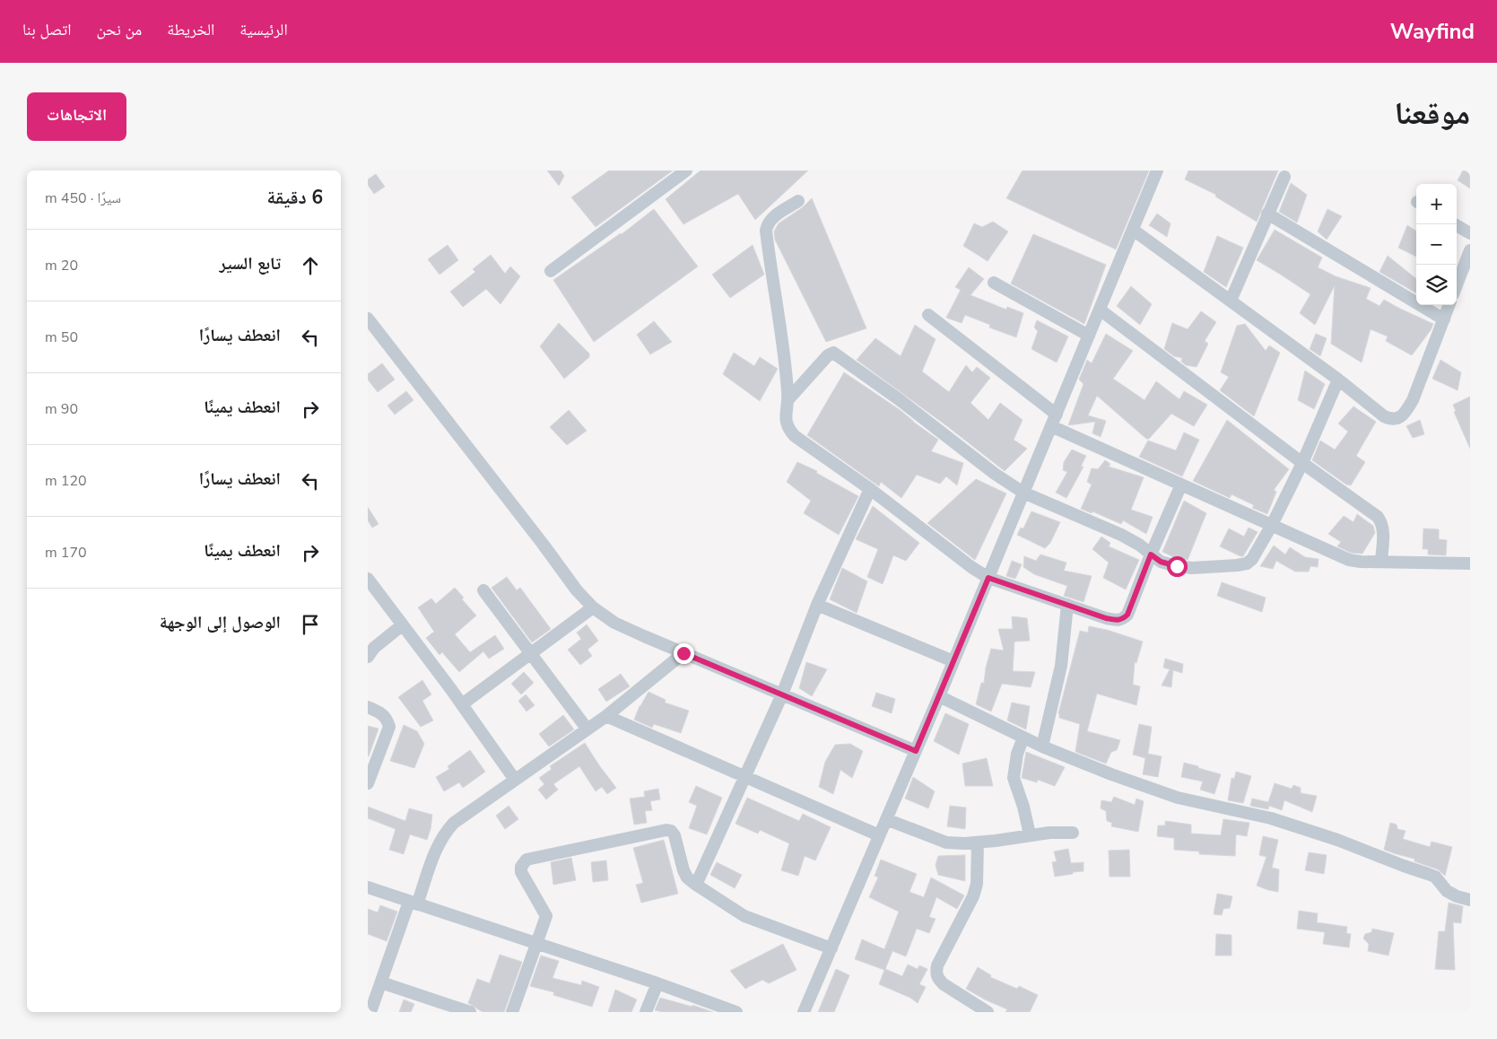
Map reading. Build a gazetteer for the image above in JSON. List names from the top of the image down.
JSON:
{
  "page": {
    "header": "Wayfind",
    "nav": [
      "الرئيسية",
      "الخريطة",
      "من نحن",
      "اتصل بنا"
    ],
    "title": "موقعنا",
    "buttons": "الاتجاهات",
    "heading": ["6 دقيقة", "سيرًا · 450 m"],
    "map_buttons": ["+", "−"],
    "list": [
      ["تابع السير", "20 m"],
      ["انعطف يسارًا", "50 m"],
      ["انعطف يمينًا", "90 m"],
      ["انعطف يسارًا", "120 m"],
      ["انعطف يمينًا", "170 m"],
      "الوصول إلى الوجهة"
    ]
  }
}
